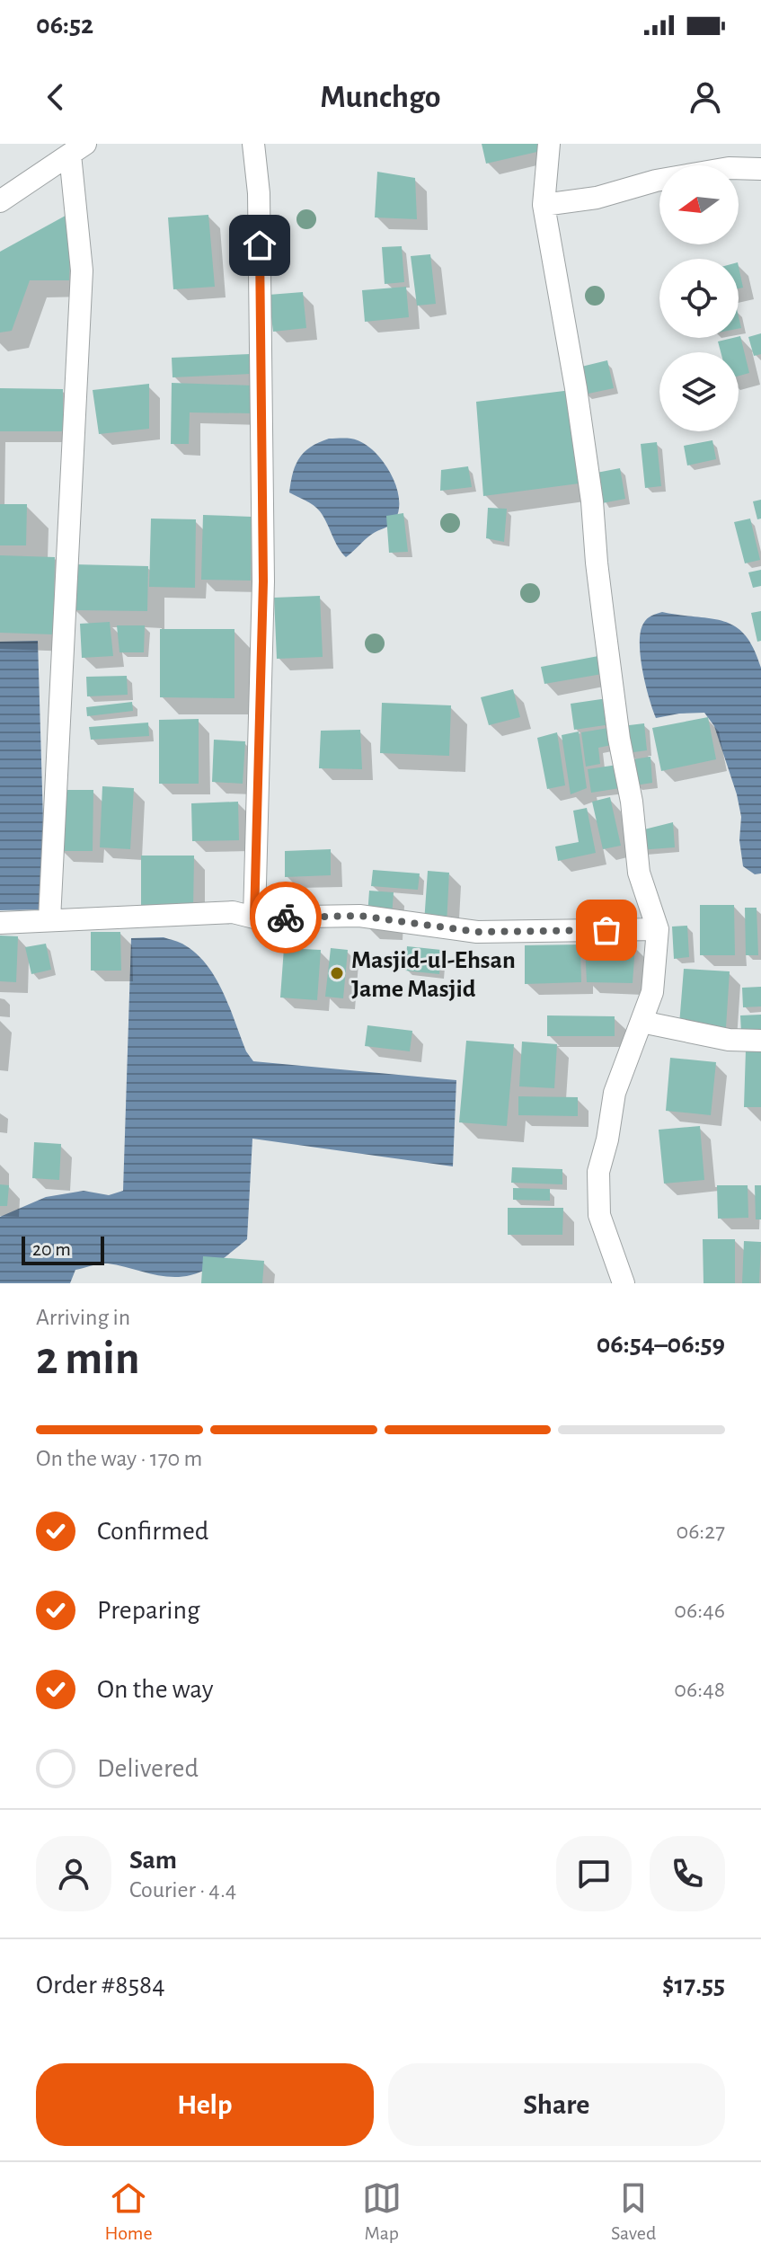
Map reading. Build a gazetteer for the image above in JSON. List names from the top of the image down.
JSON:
{
  "places": ["Masjid-ul-Ehsan Jame Masjid"],
  "scale_bar": "20 m",
  "north": "left",
  "page": {
    "status": "06:52",
    "header": "Munchgo",
    "scale": "20 m",
    "heading": ["2 min", "Arriving in", "06:54–06:59"],
    "panel": [
      "Sam",
      "Courier · 4.4",
      "Order #8584",
      "$17.55"
    ],
    "bar": "On the way · 170 m",
    "list": [
      ["Confirmed", "06:27"],
      ["Preparing", "06:46"],
      ["On the way", "06:48"],
      "Delivered"
    ],
    "buttons": ["Help", "Share"],
    "tabs": ["Home", "Map", "Saved"]
  }
}
